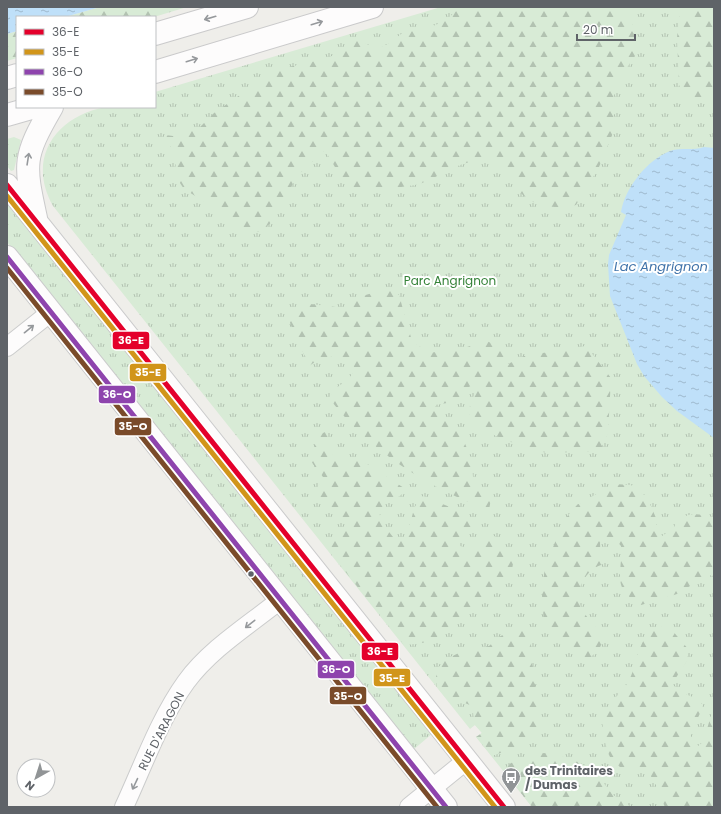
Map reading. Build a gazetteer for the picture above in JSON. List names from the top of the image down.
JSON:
{
  "streets": {
    "street": ["RUE D'ARAGON"]
  },
  "one_way": ["RUE D'ARAGON"],
  "water": ["Lac Angrignon"],
  "parks": ["Parc Angrignon"],
  "places": {
    "bus stop": ["des Trinitaires / Dumas"]
  },
  "lines": [
    "transit line 36-E",
    "transit line 35-E",
    "transit line 36-O",
    "transit line 35-O"
  ],
  "legend": [
    "36-E",
    "35-E",
    "36-O",
    "35-O"
  ],
  "scale_bar": "20 m",
  "north": "bottom left"
}
